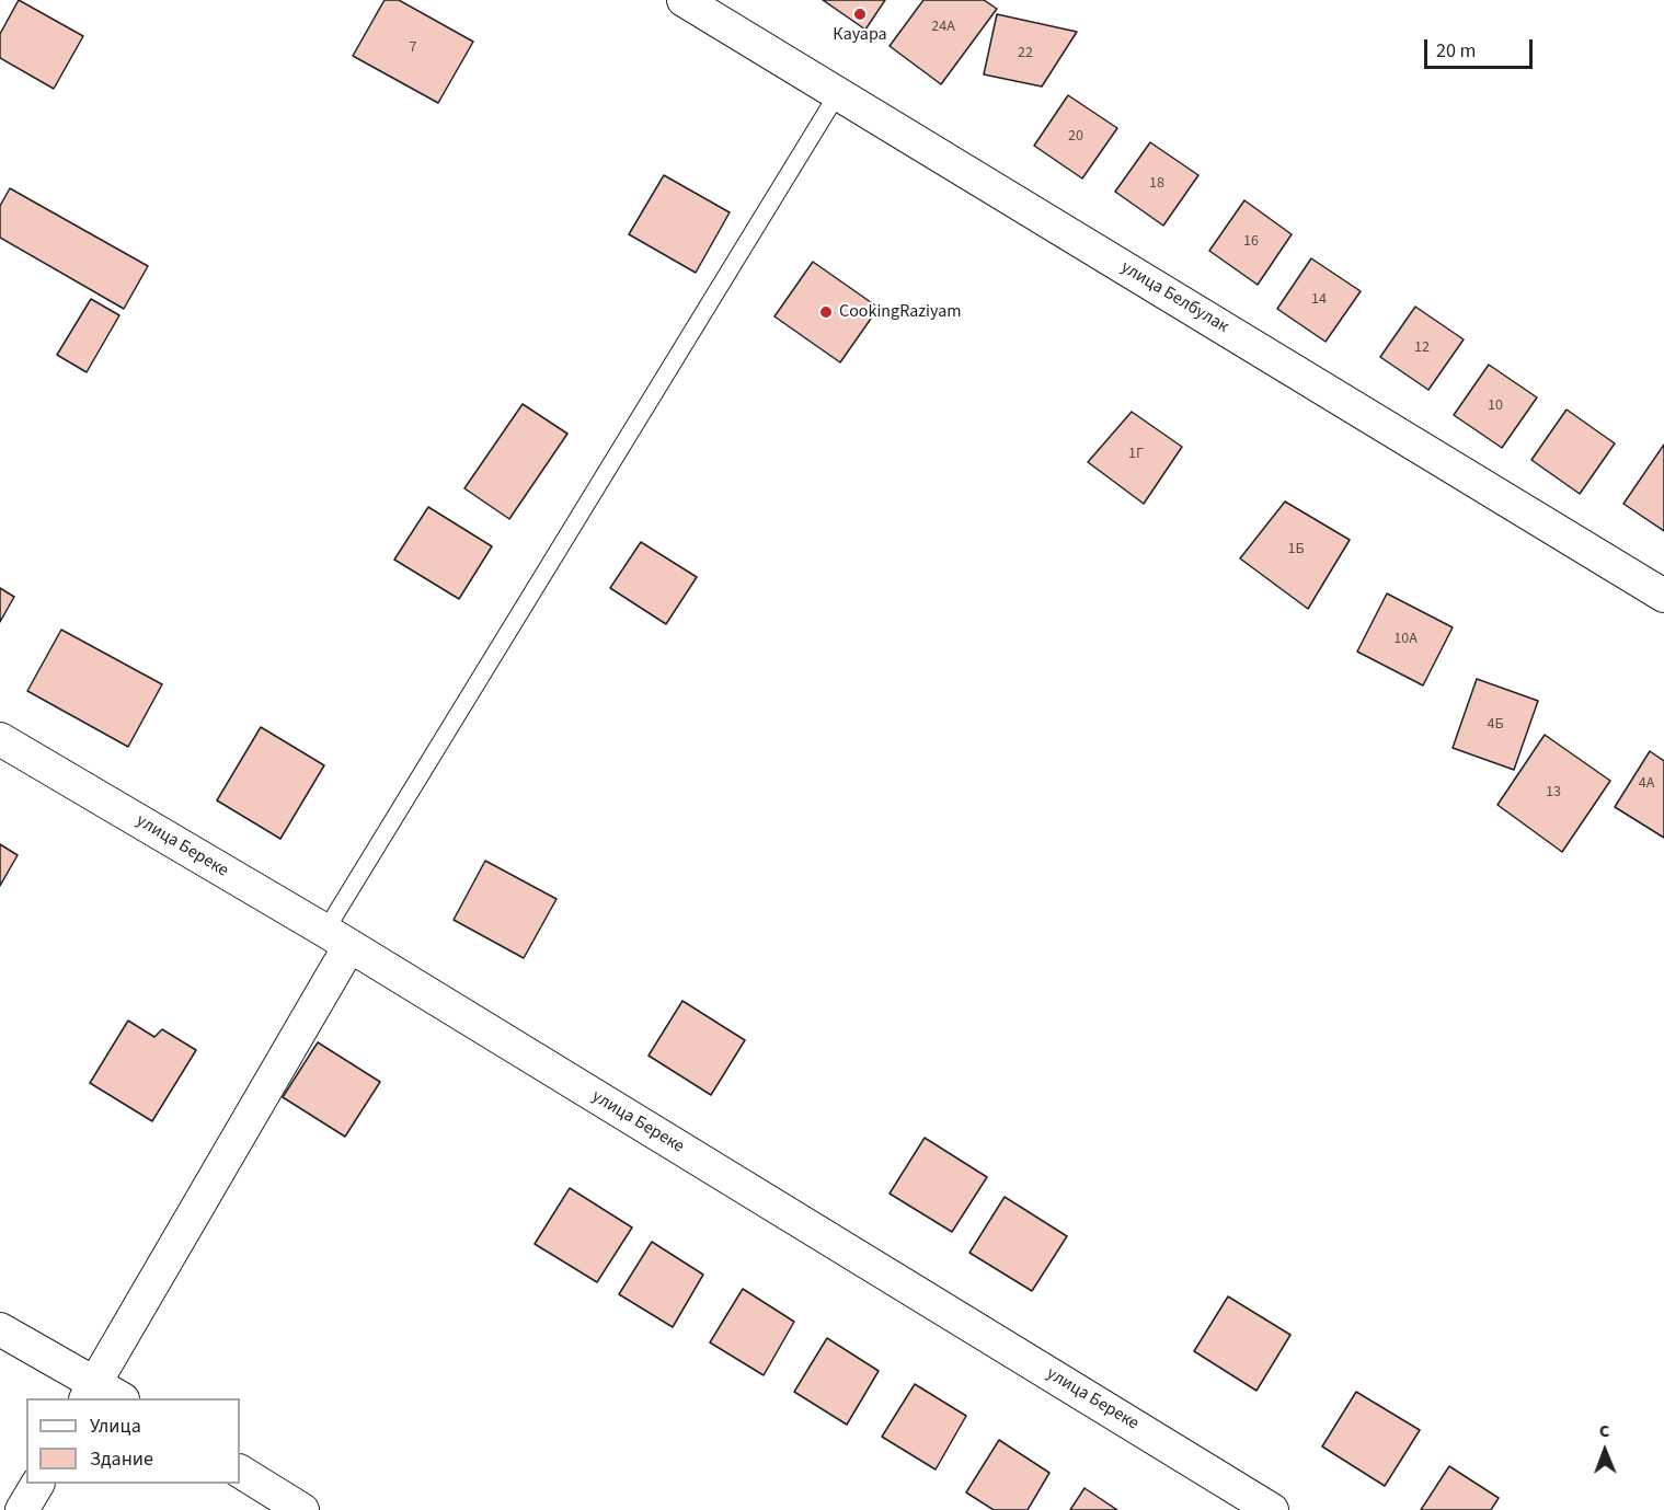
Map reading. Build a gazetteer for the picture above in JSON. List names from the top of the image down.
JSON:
{
  "streets": {
    "street": ["улица Белбулак", "улица Береке"]
  },
  "places": ["Кауара", "CookingRaziyam"],
  "house_numbers": [
    "24А",
    "7",
    "22",
    "20",
    "18",
    "16",
    "14",
    "12",
    "10",
    "1Г",
    "1Б",
    "10А",
    "4Б",
    "4А",
    "13"
  ],
  "legend": ["Улица", "Здание"],
  "scale_bar": "20 m",
  "north": "top"
}
